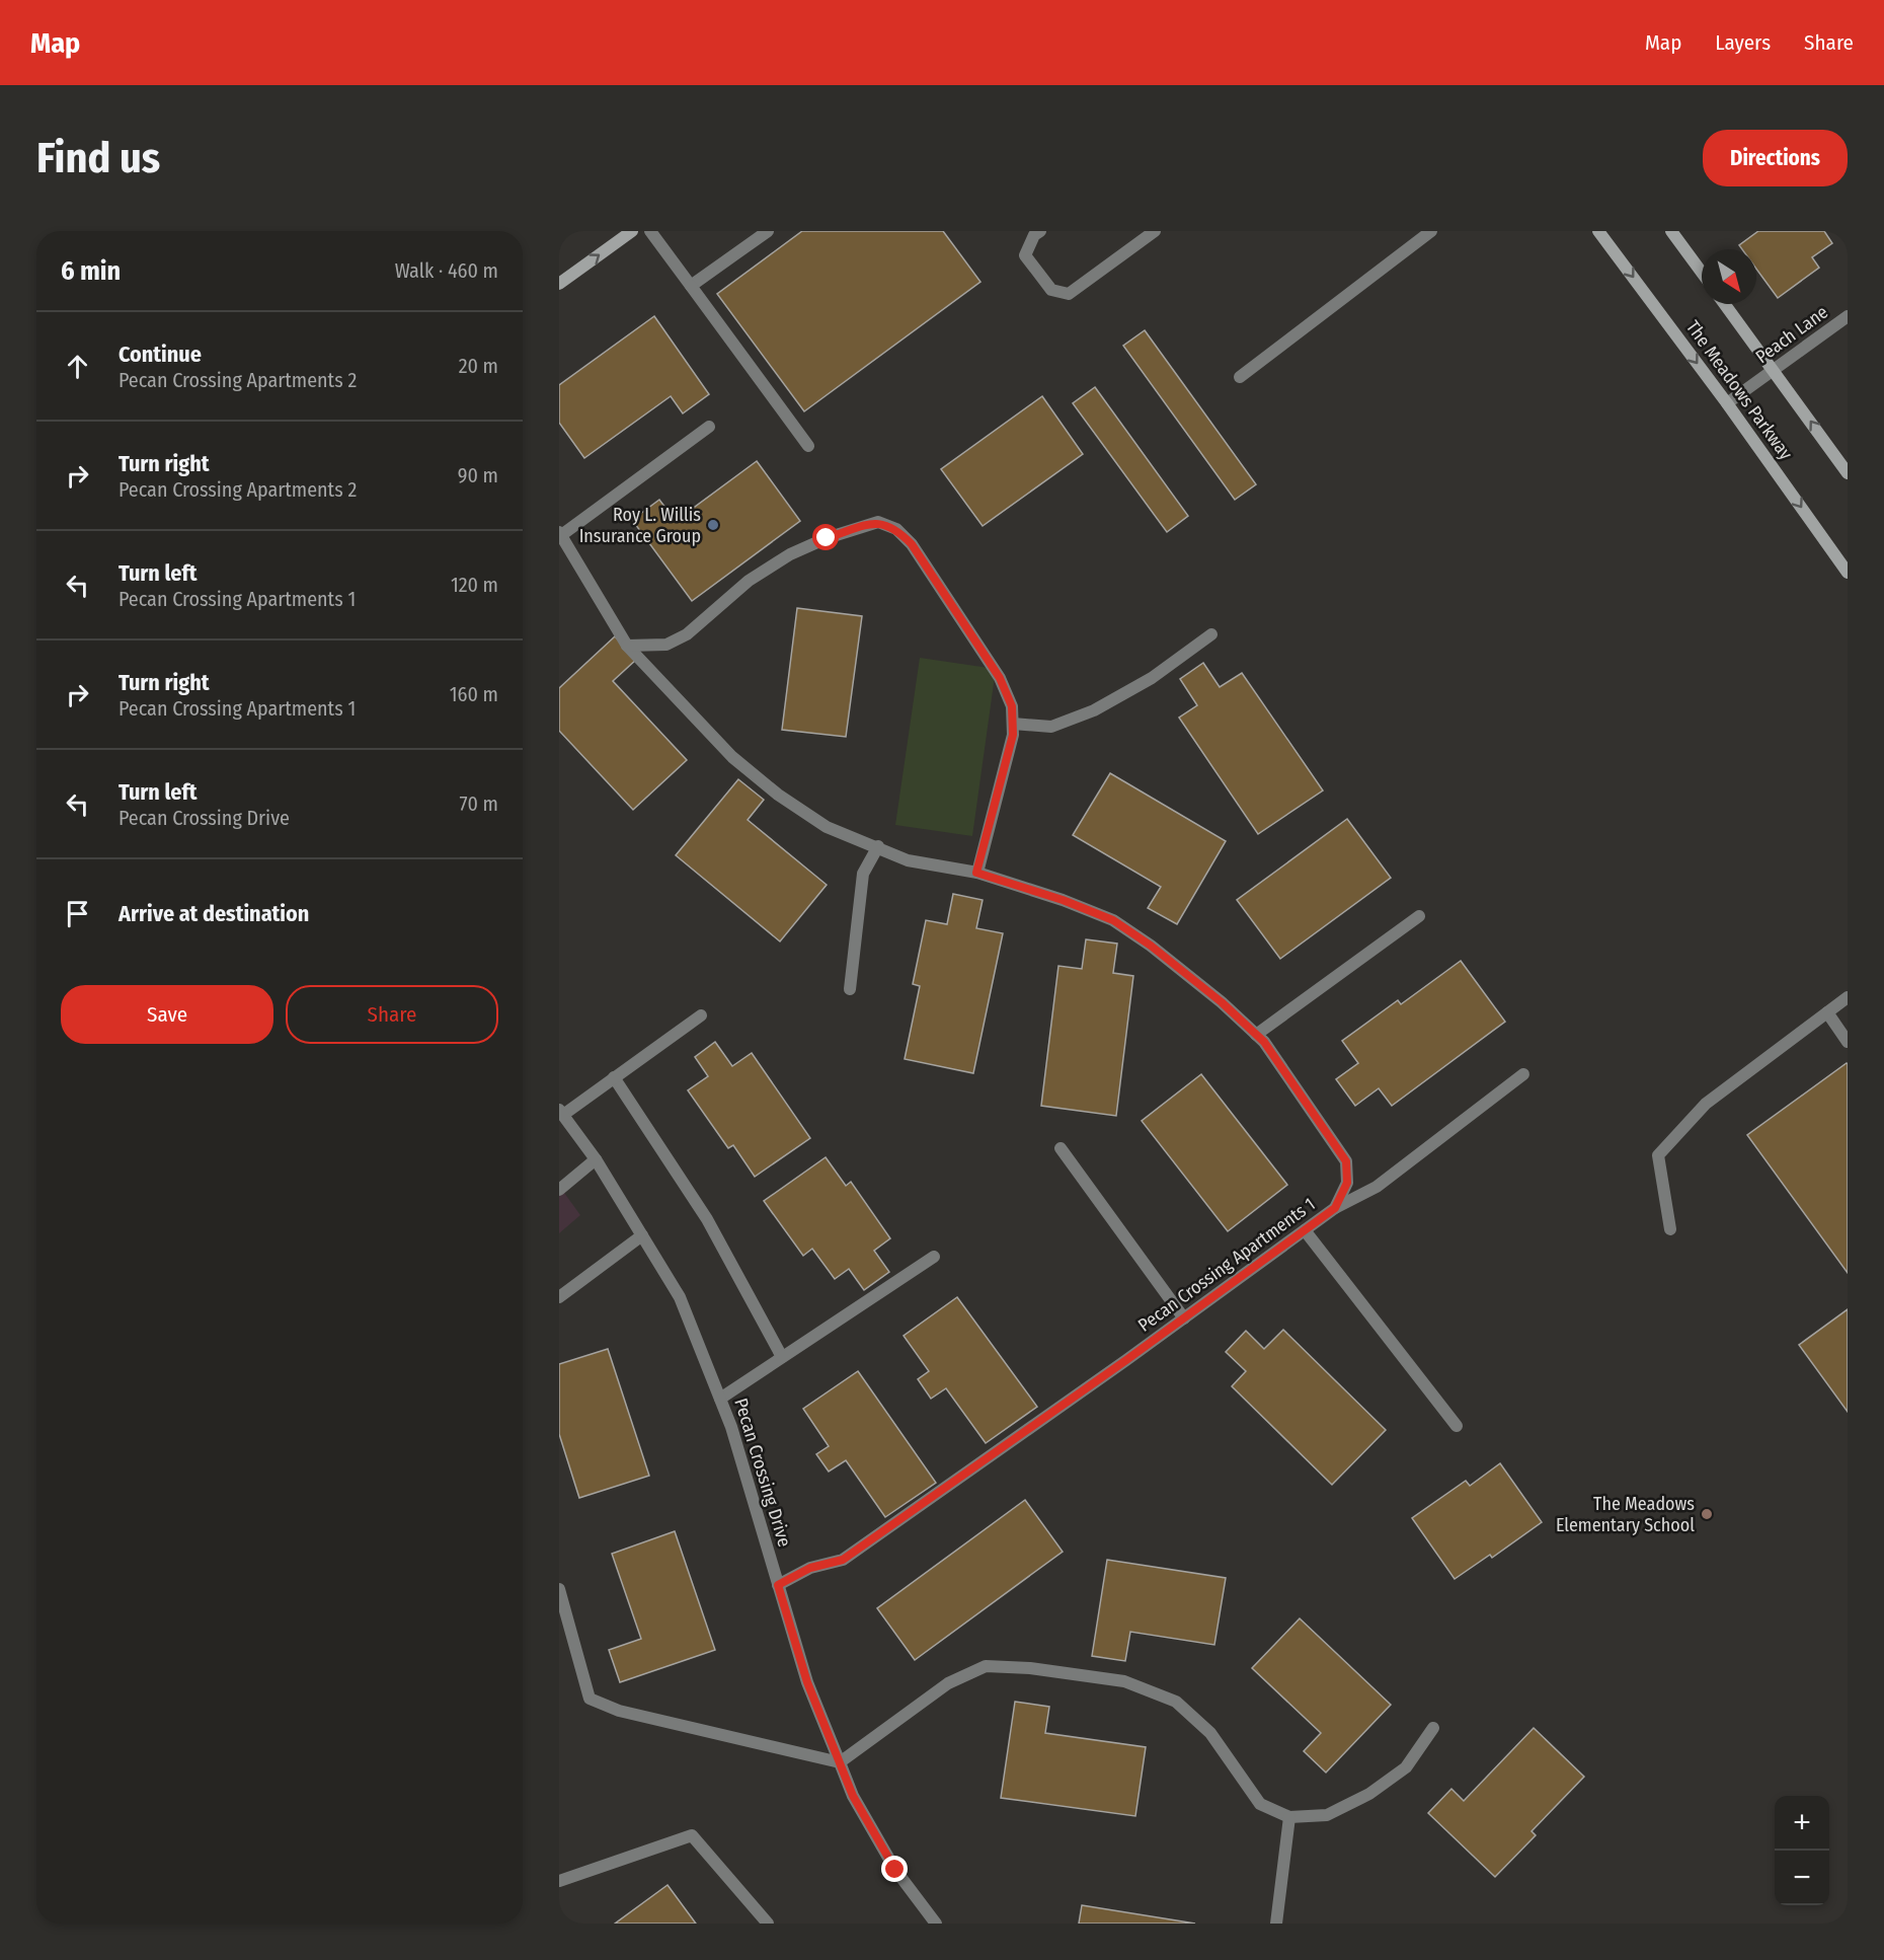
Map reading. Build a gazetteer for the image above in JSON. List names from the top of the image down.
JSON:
{
  "streets": {
    "street": [
      "Peach Lane",
      "The Meadows Parkway",
      "Pecan Crossing Apartments 1",
      "Pecan Crossing Drive"
    ]
  },
  "crossings": [
    ["Peach Lane", "The Meadows Parkway"],
    ["Pecan Crossing Apartments 1", "Pecan Crossing Drive"]
  ],
  "places": ["Roy L. Willis Insurance Group", "The Meadows Elementary School"],
  "north": "bottom right",
  "page": {
    "header": "Map",
    "nav": ["Map", "Layers", "Share"],
    "buttons": [
      "Directions",
      ["Save", "Share"]
    ],
    "title": "Find us",
    "heading": ["6 min", "Walk · 460 m"],
    "list": [
      ["Continue", "Pecan Crossing Apartments 2", "20 m"],
      ["Turn right", "Pecan Crossing Apartments 2", "90 m"],
      ["Turn left", "Pecan Crossing Apartments 1", "120 m"],
      ["Turn right", "Pecan Crossing Apartments 1", "160 m"],
      ["Turn left", "Pecan Crossing Drive", "70 m"],
      "Arrive at destination"
    ],
    "map_buttons": ["+", "−"]
  }
}
